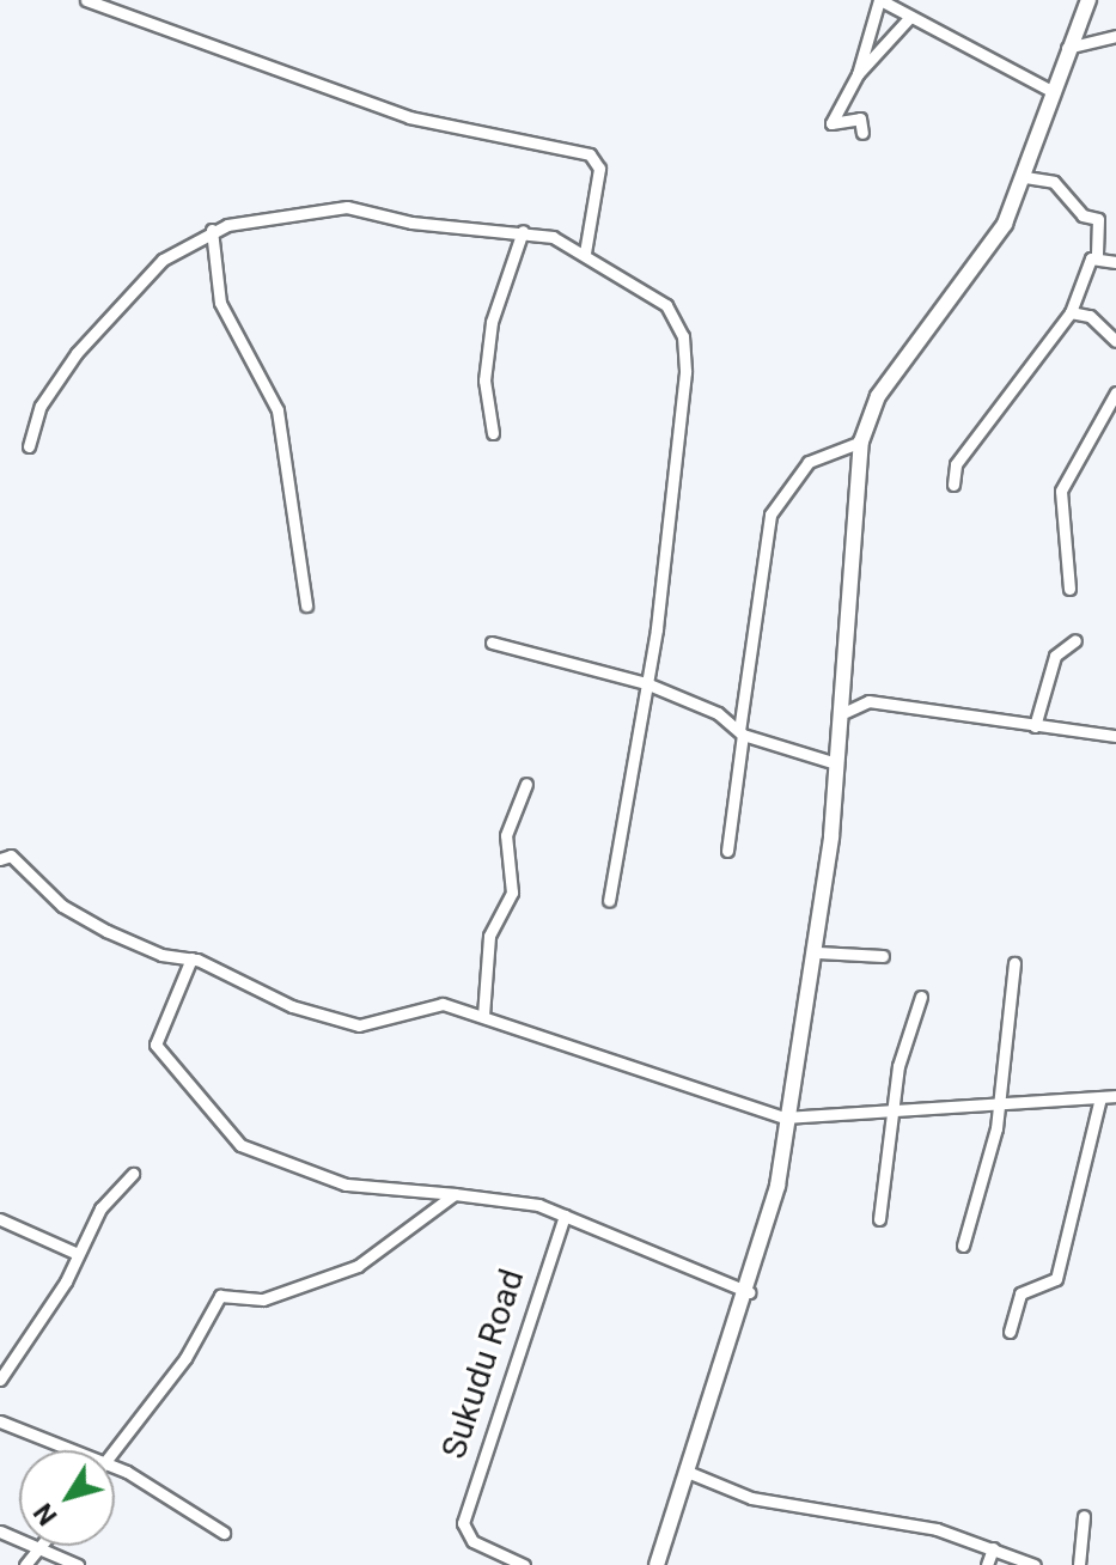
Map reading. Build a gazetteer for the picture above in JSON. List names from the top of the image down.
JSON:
{
  "streets": {
    "street": ["Sukudu Road"]
  },
  "north": "bottom left"
}
